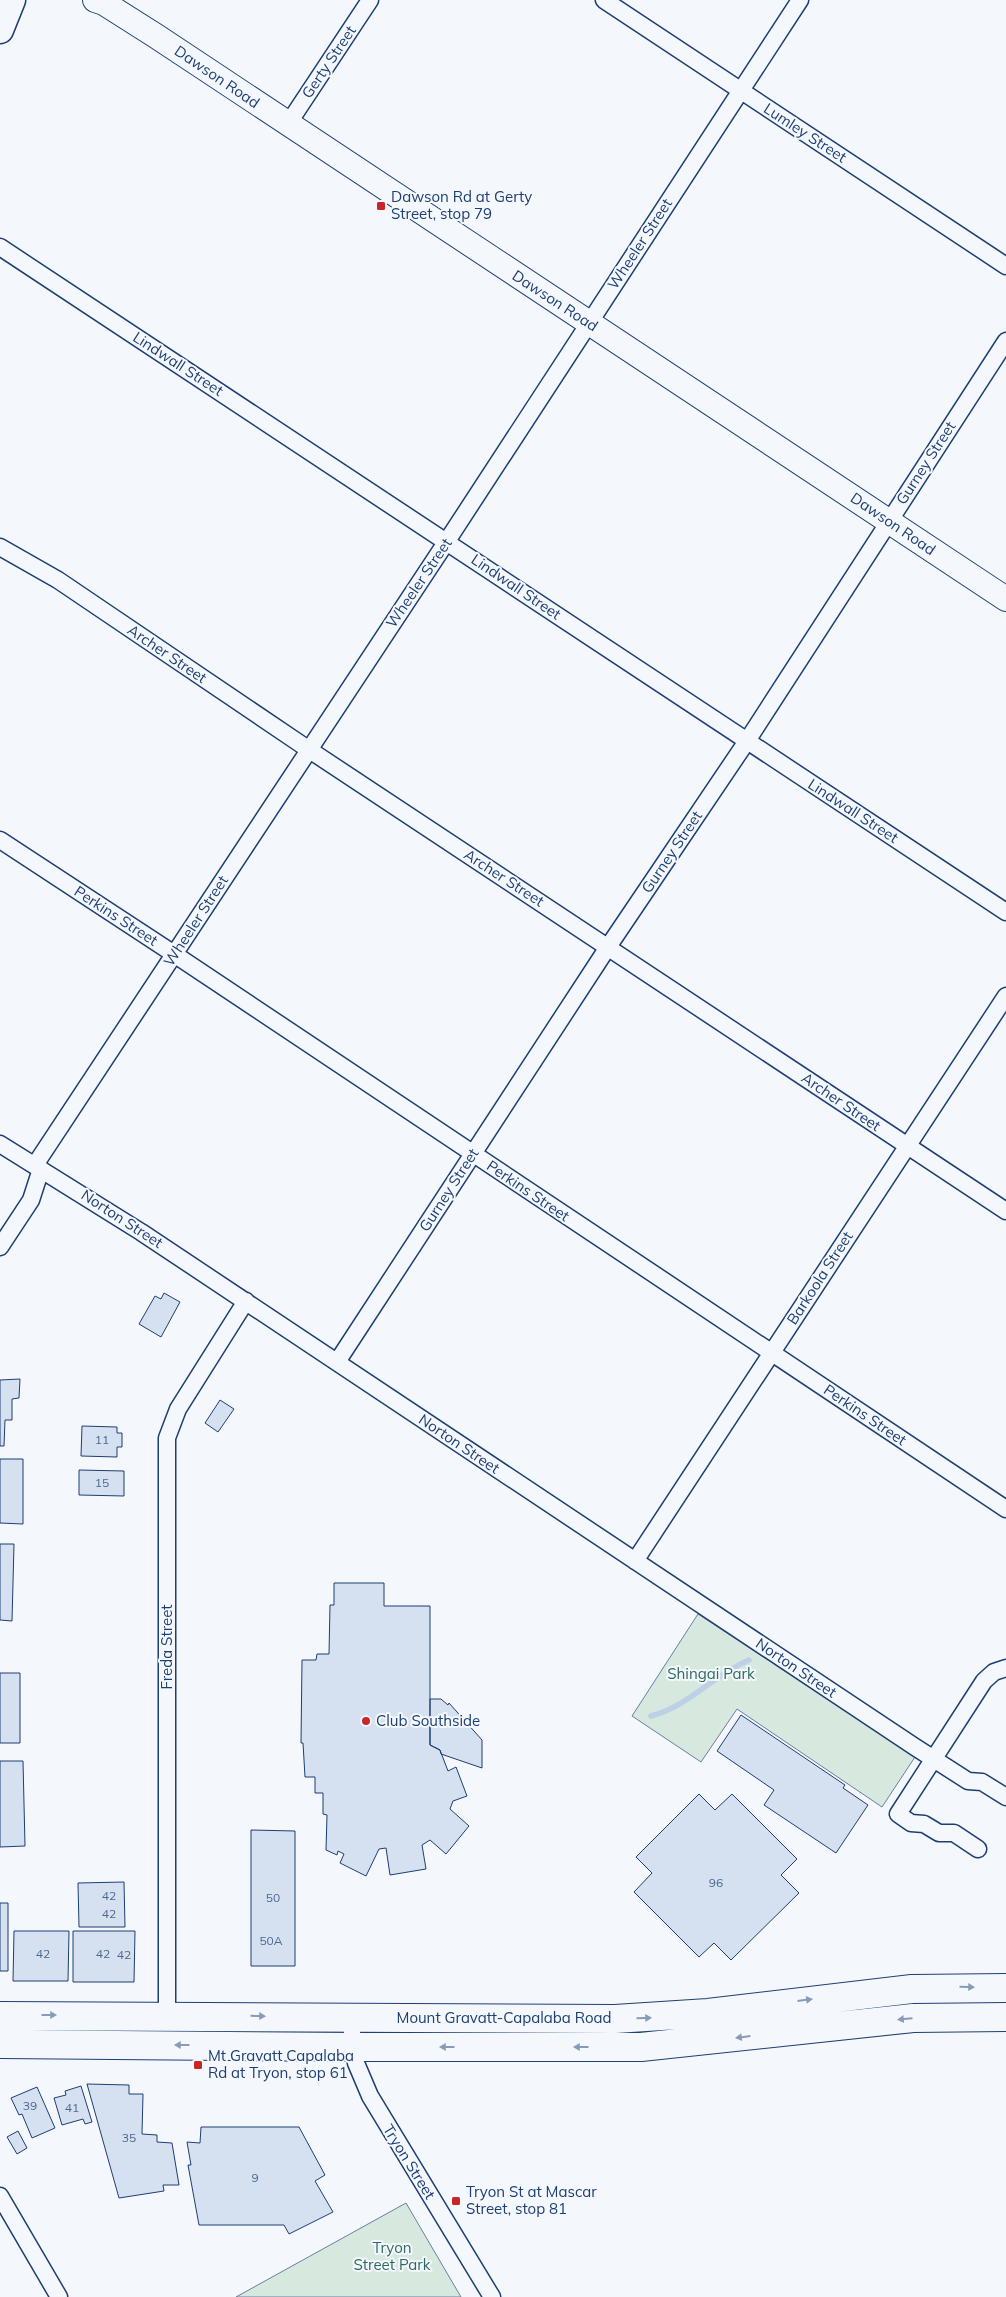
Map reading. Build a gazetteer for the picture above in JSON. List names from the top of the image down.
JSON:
{
  "streets": {
    "highway": ["Mount Gravatt-Capalaba Road"],
    "main road": ["Dawson Road"],
    "street": [
      "Gerty Street",
      "Lumley Street",
      "Wheeler Street",
      "Lindwall Street",
      "Gurney Street",
      "Archer Street",
      "Perkins Street",
      "Norton Street",
      "Barkoola Street",
      "Freda Street",
      "Tryon Street"
    ]
  },
  "crossings": [
    ["Gerty Street", "Dawson Road"],
    ["Dawson Road", "Wheeler Street"],
    ["Dawson Road", "Gurney Street"],
    ["Lumley Street", "Wheeler Street"],
    ["Wheeler Street", "Lindwall Street"],
    ["Wheeler Street", "Archer Street"],
    ["Wheeler Street", "Perkins Street"],
    ["Wheeler Street", "Norton Street"],
    ["Lindwall Street", "Gurney Street"],
    ["Gurney Street", "Archer Street"],
    ["Gurney Street", "Perkins Street"],
    ["Gurney Street", "Norton Street"],
    ["Archer Street", "Barkoola Street"],
    ["Perkins Street", "Barkoola Street"],
    ["Norton Street", "Barkoola Street"],
    ["Norton Street", "Freda Street"],
    ["Freda Street", "Mount Gravatt-Capalaba Road"],
    ["Mount Gravatt-Capalaba Road", "Tryon Street"]
  ],
  "parks": ["Shingai Park", "Tryon Street Park"],
  "places": {
    "transit": ["Dawson Rd at Gerty Street, stop 79", "Mt Gravatt Capalaba Rd at Tryon, stop 61", "Tryon St at Mascar Street, stop 81"],
    "other": ["Club Southside"]
  },
  "house_numbers": [
    "11",
    "15",
    "96",
    "42",
    "50",
    "42",
    "50A",
    "42",
    "42",
    "42",
    "39",
    "41",
    "35",
    "9"
  ]
}
